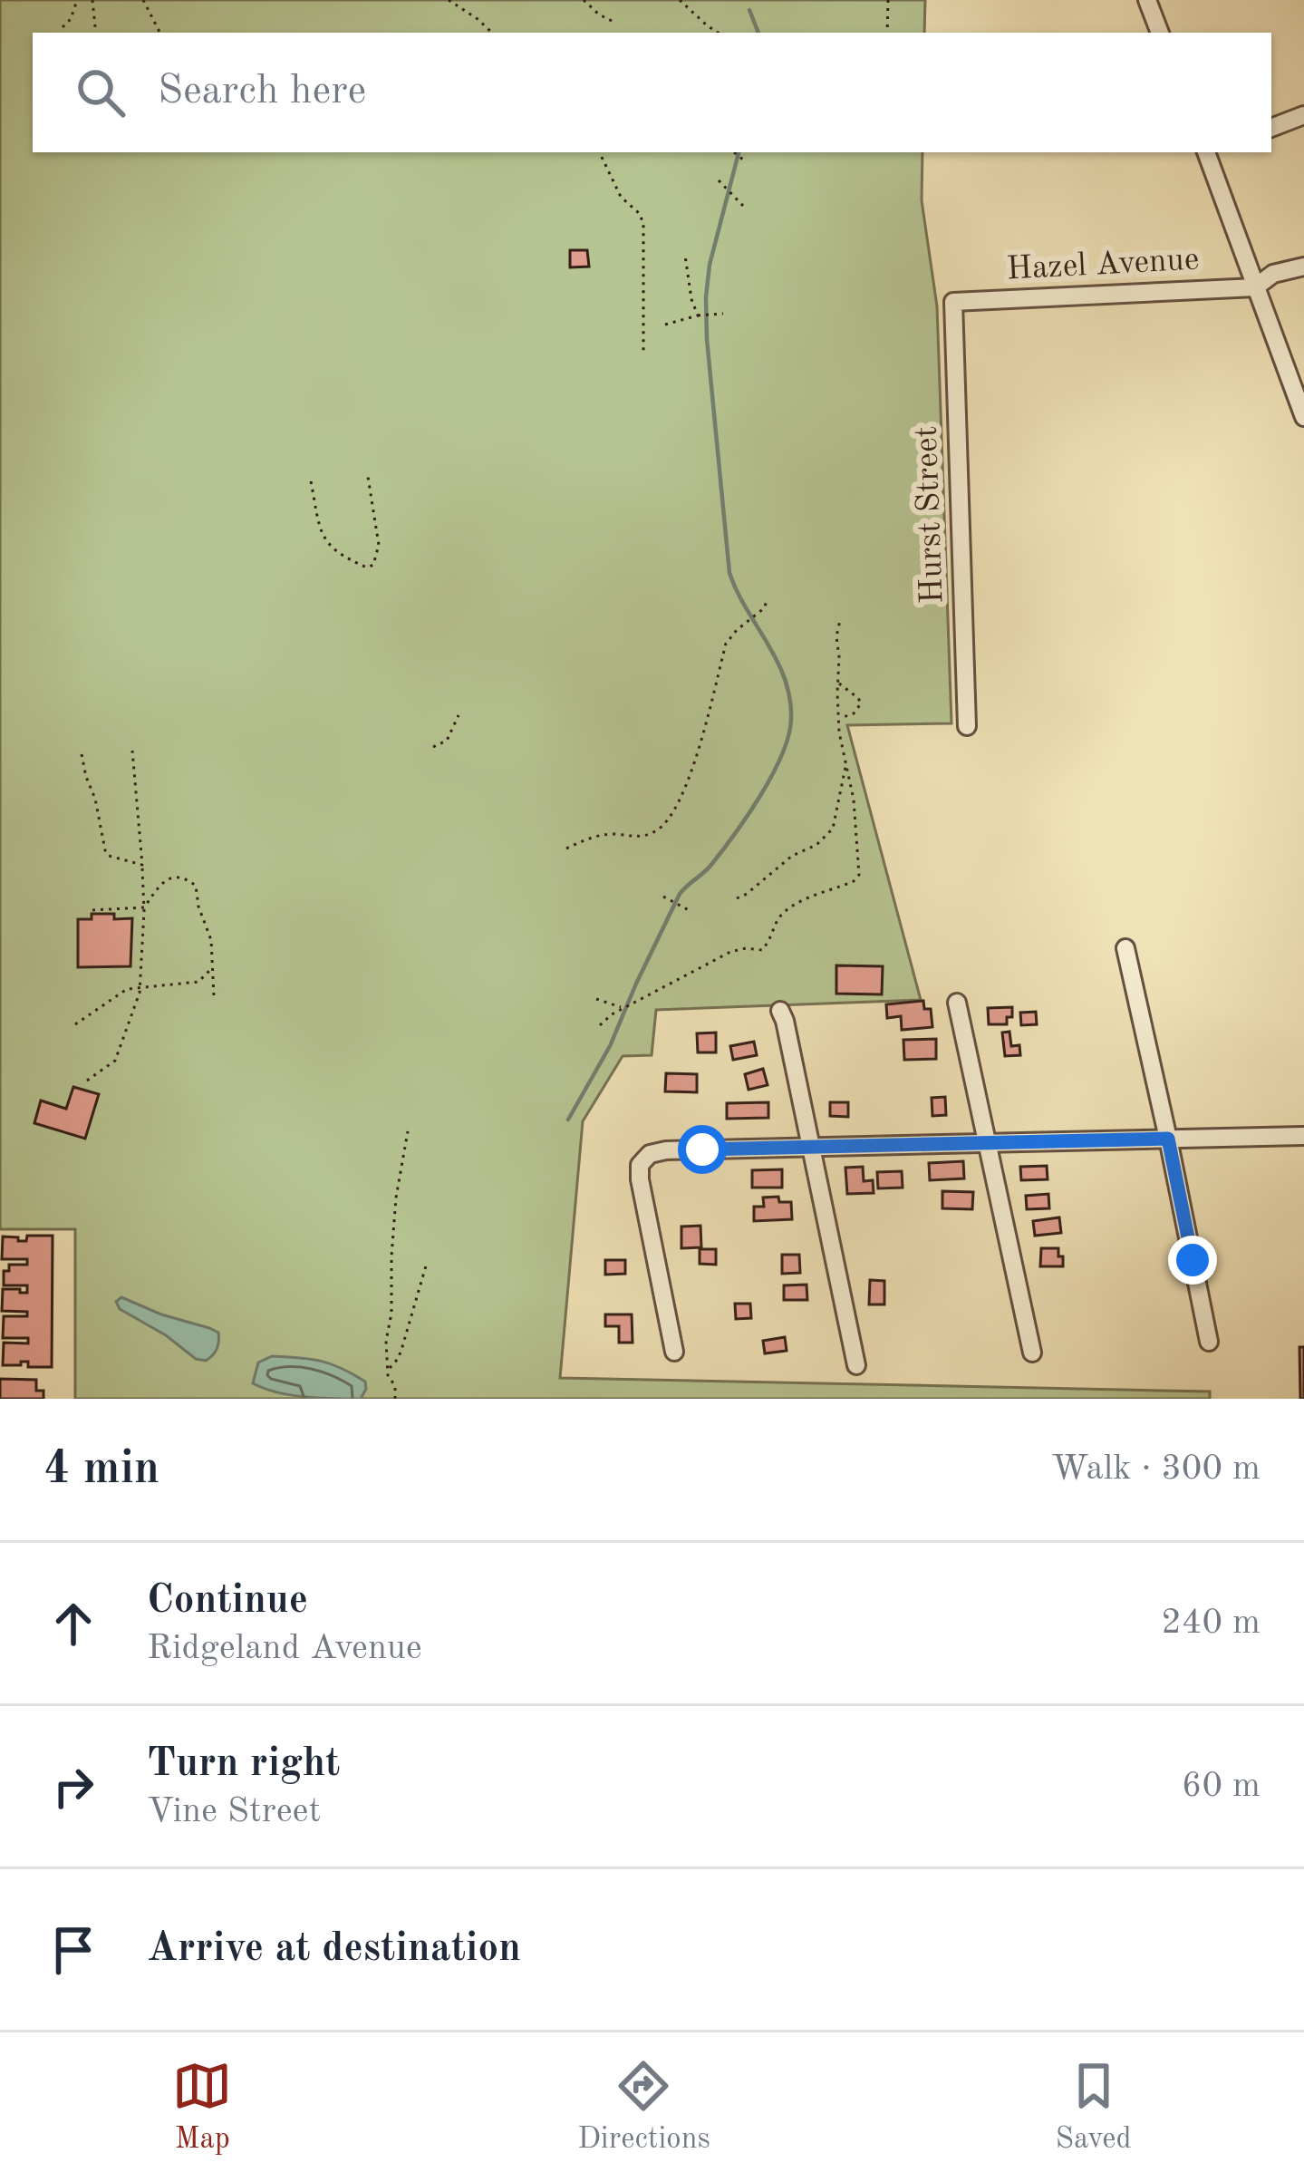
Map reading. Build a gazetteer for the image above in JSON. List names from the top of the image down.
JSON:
{
  "streets": {
    "street": ["Hazel Avenue", "Hurst Street"]
  },
  "crossings": [
    ["Hazel Avenue", "Hurst Street"]
  ],
  "page": {
    "search": "Search here",
    "heading": ["4 min", "Walk · 300 m"],
    "list": [
      ["Continue", "Ridgeland Avenue", "240 m"],
      ["Turn right", "Vine Street", "60 m"],
      "Arrive at destination"
    ],
    "nav": ["Map", "Directions", "Saved"]
  }
}
